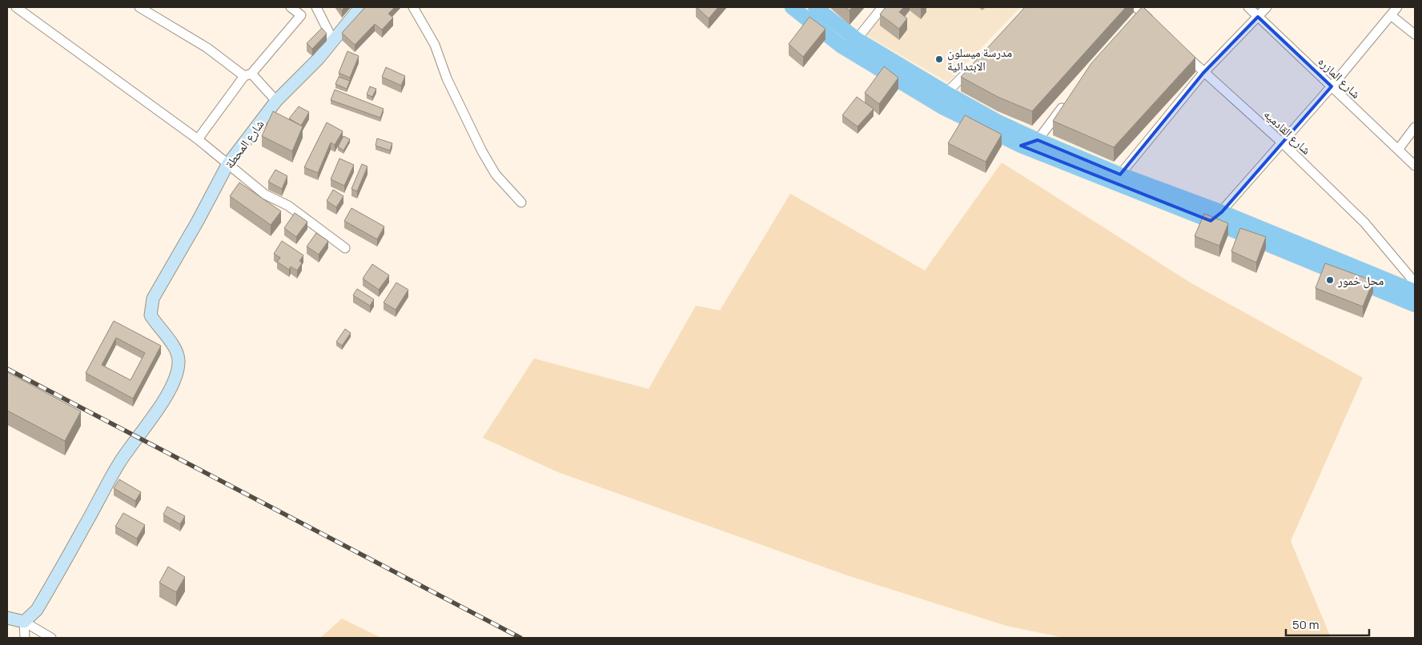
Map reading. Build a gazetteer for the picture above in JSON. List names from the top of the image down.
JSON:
{
  "streets": {
    "main road": ["شارع المحطة"],
    "street": ["شارع المازره", "شارع القادميه"]
  },
  "places": ["مدرسة ميسلون الابتدائية", "محل خمور"],
  "scale_bar": "50 m"
}
